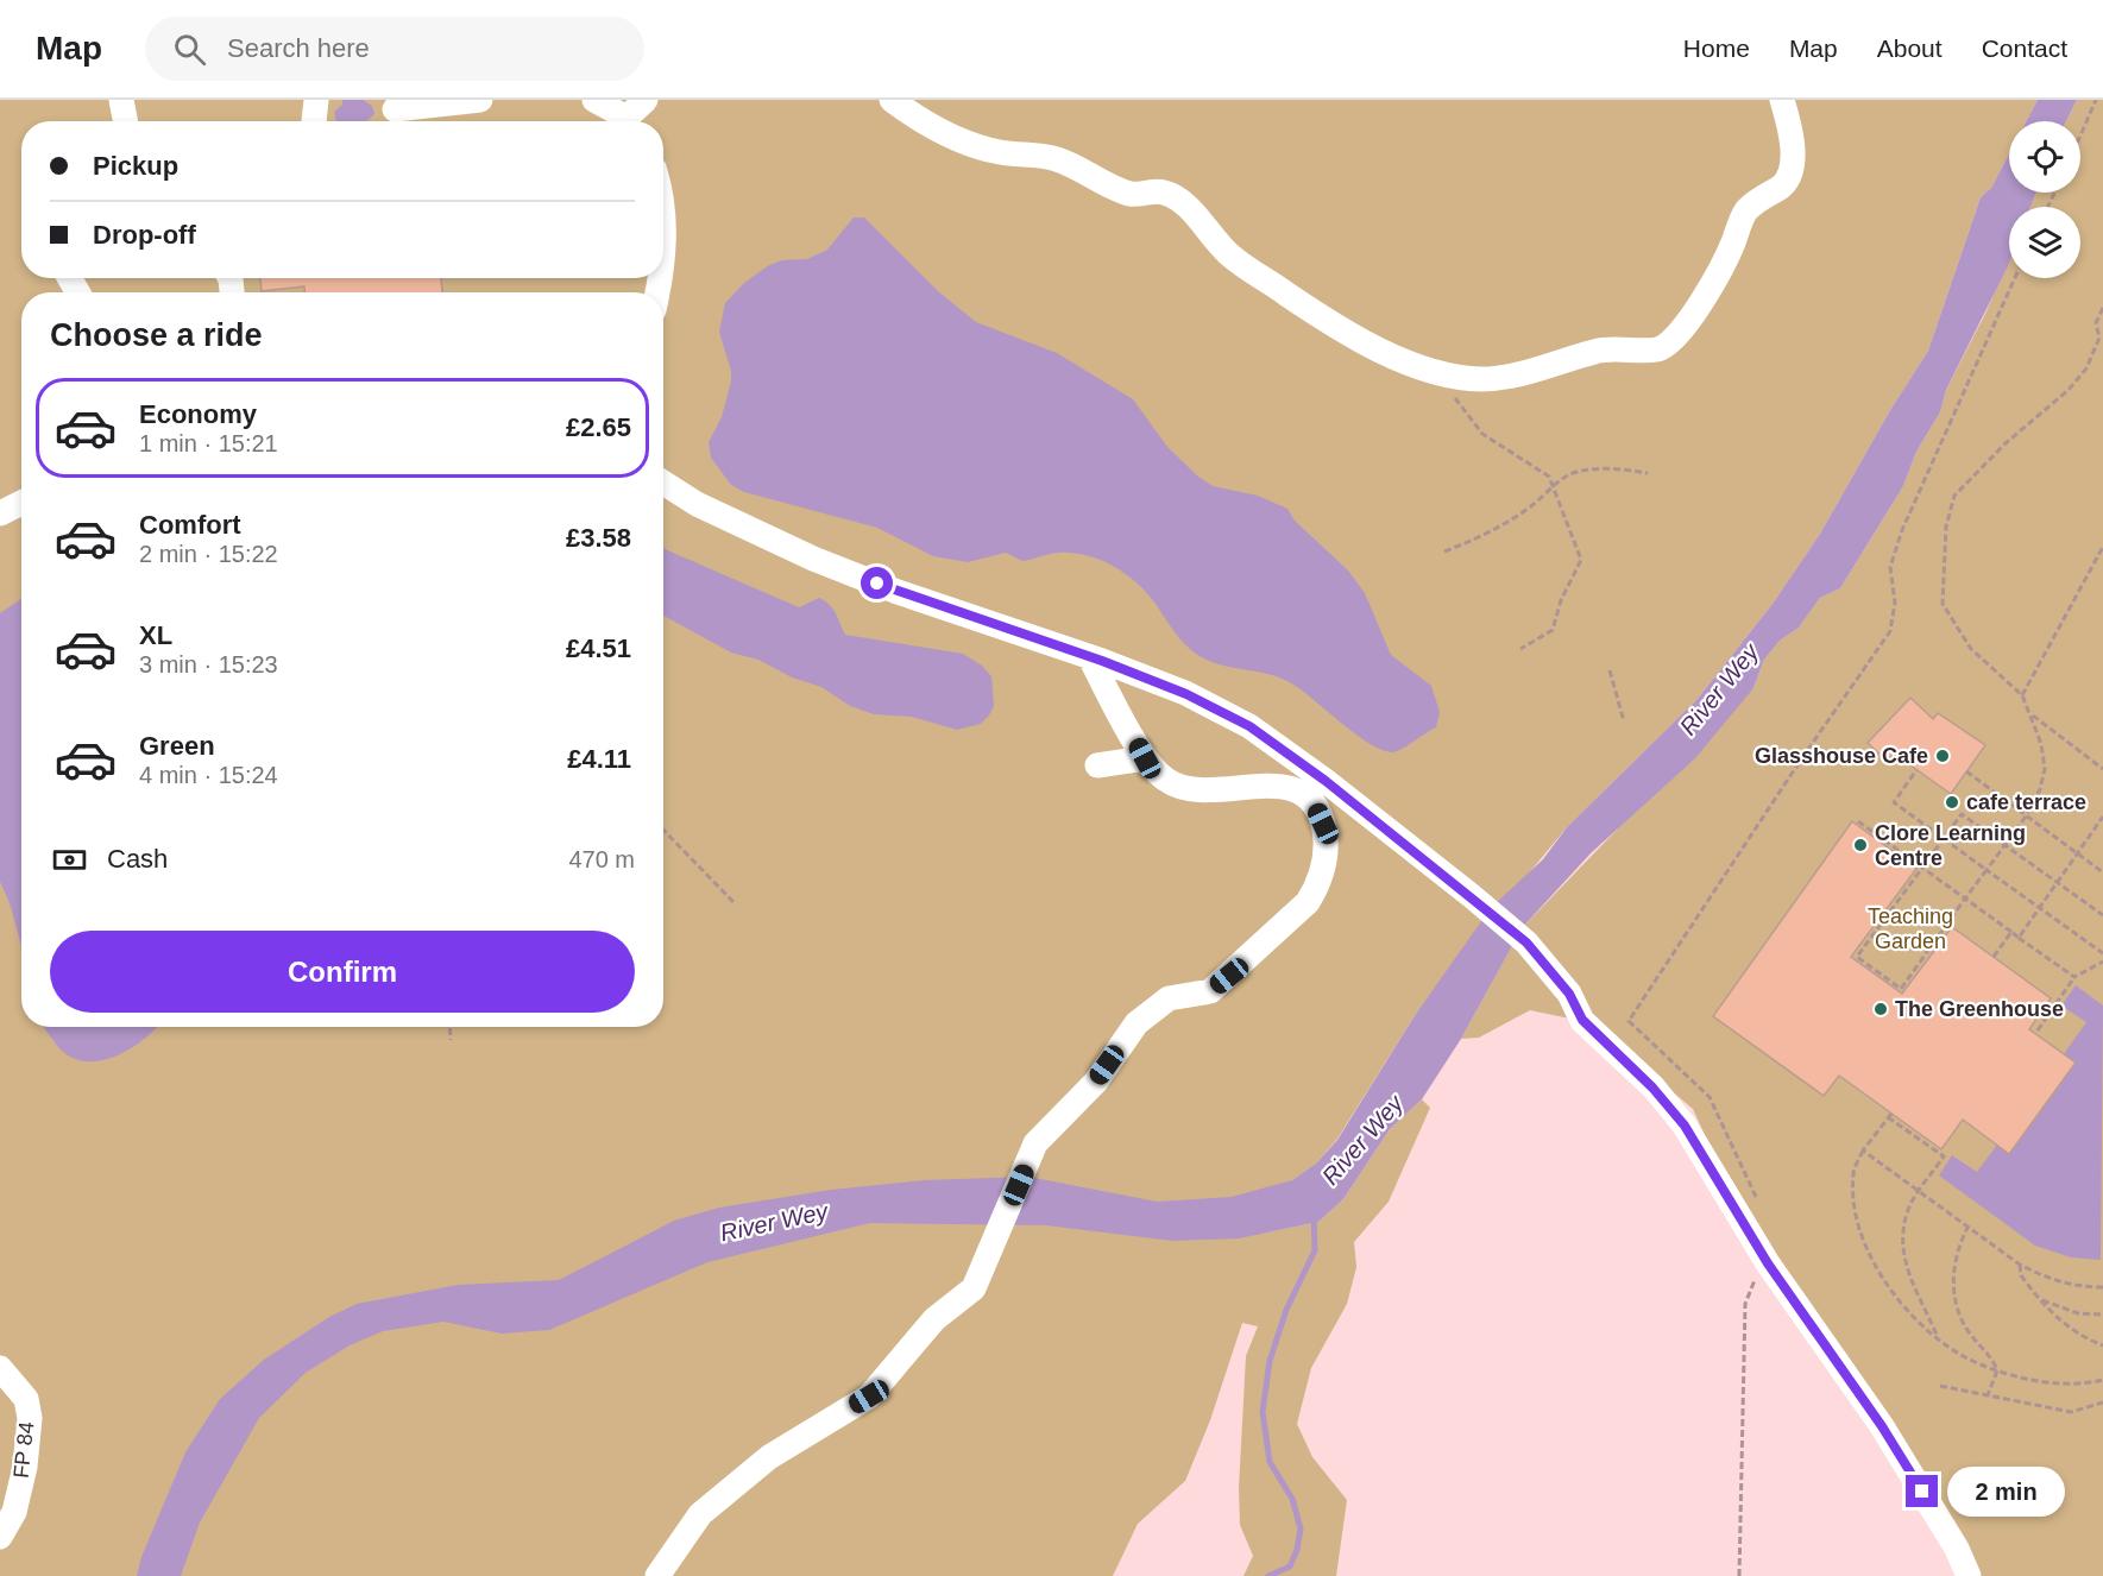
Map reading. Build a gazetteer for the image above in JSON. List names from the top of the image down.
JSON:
{
  "streets": {
    "lane": ["FP 84"]
  },
  "water": ["River Wey"],
  "parks": ["Teaching Garden"],
  "places": [
    "Glasshouse Cafe",
    "cafe terrace",
    "Clore Learning Centre",
    "The Greenhouse"
  ],
  "page": {
    "header": "Map",
    "search": "Search here",
    "nav": [
      "Home",
      "Map",
      "About",
      "Contact"
    ],
    "banner": ["Pickup", "Drop-off"],
    "heading": "Choose a ride",
    "list": [
      {
        "name": "Economy",
        "note": "1 min · 15:21",
        "value": "£2.65"
      },
      {
        "name": "Comfort",
        "note": "2 min · 15:22",
        "value": "£3.58"
      },
      {
        "name": "XL",
        "note": "3 min · 15:23",
        "value": "£4.51"
      },
      {
        "name": "Green",
        "note": "4 min · 15:24",
        "value": "£4.11"
      }
    ],
    "pay": ["Cash", "470 m"],
    "buttons": "Confirm",
    "bubble": "2 min"
  }
}
